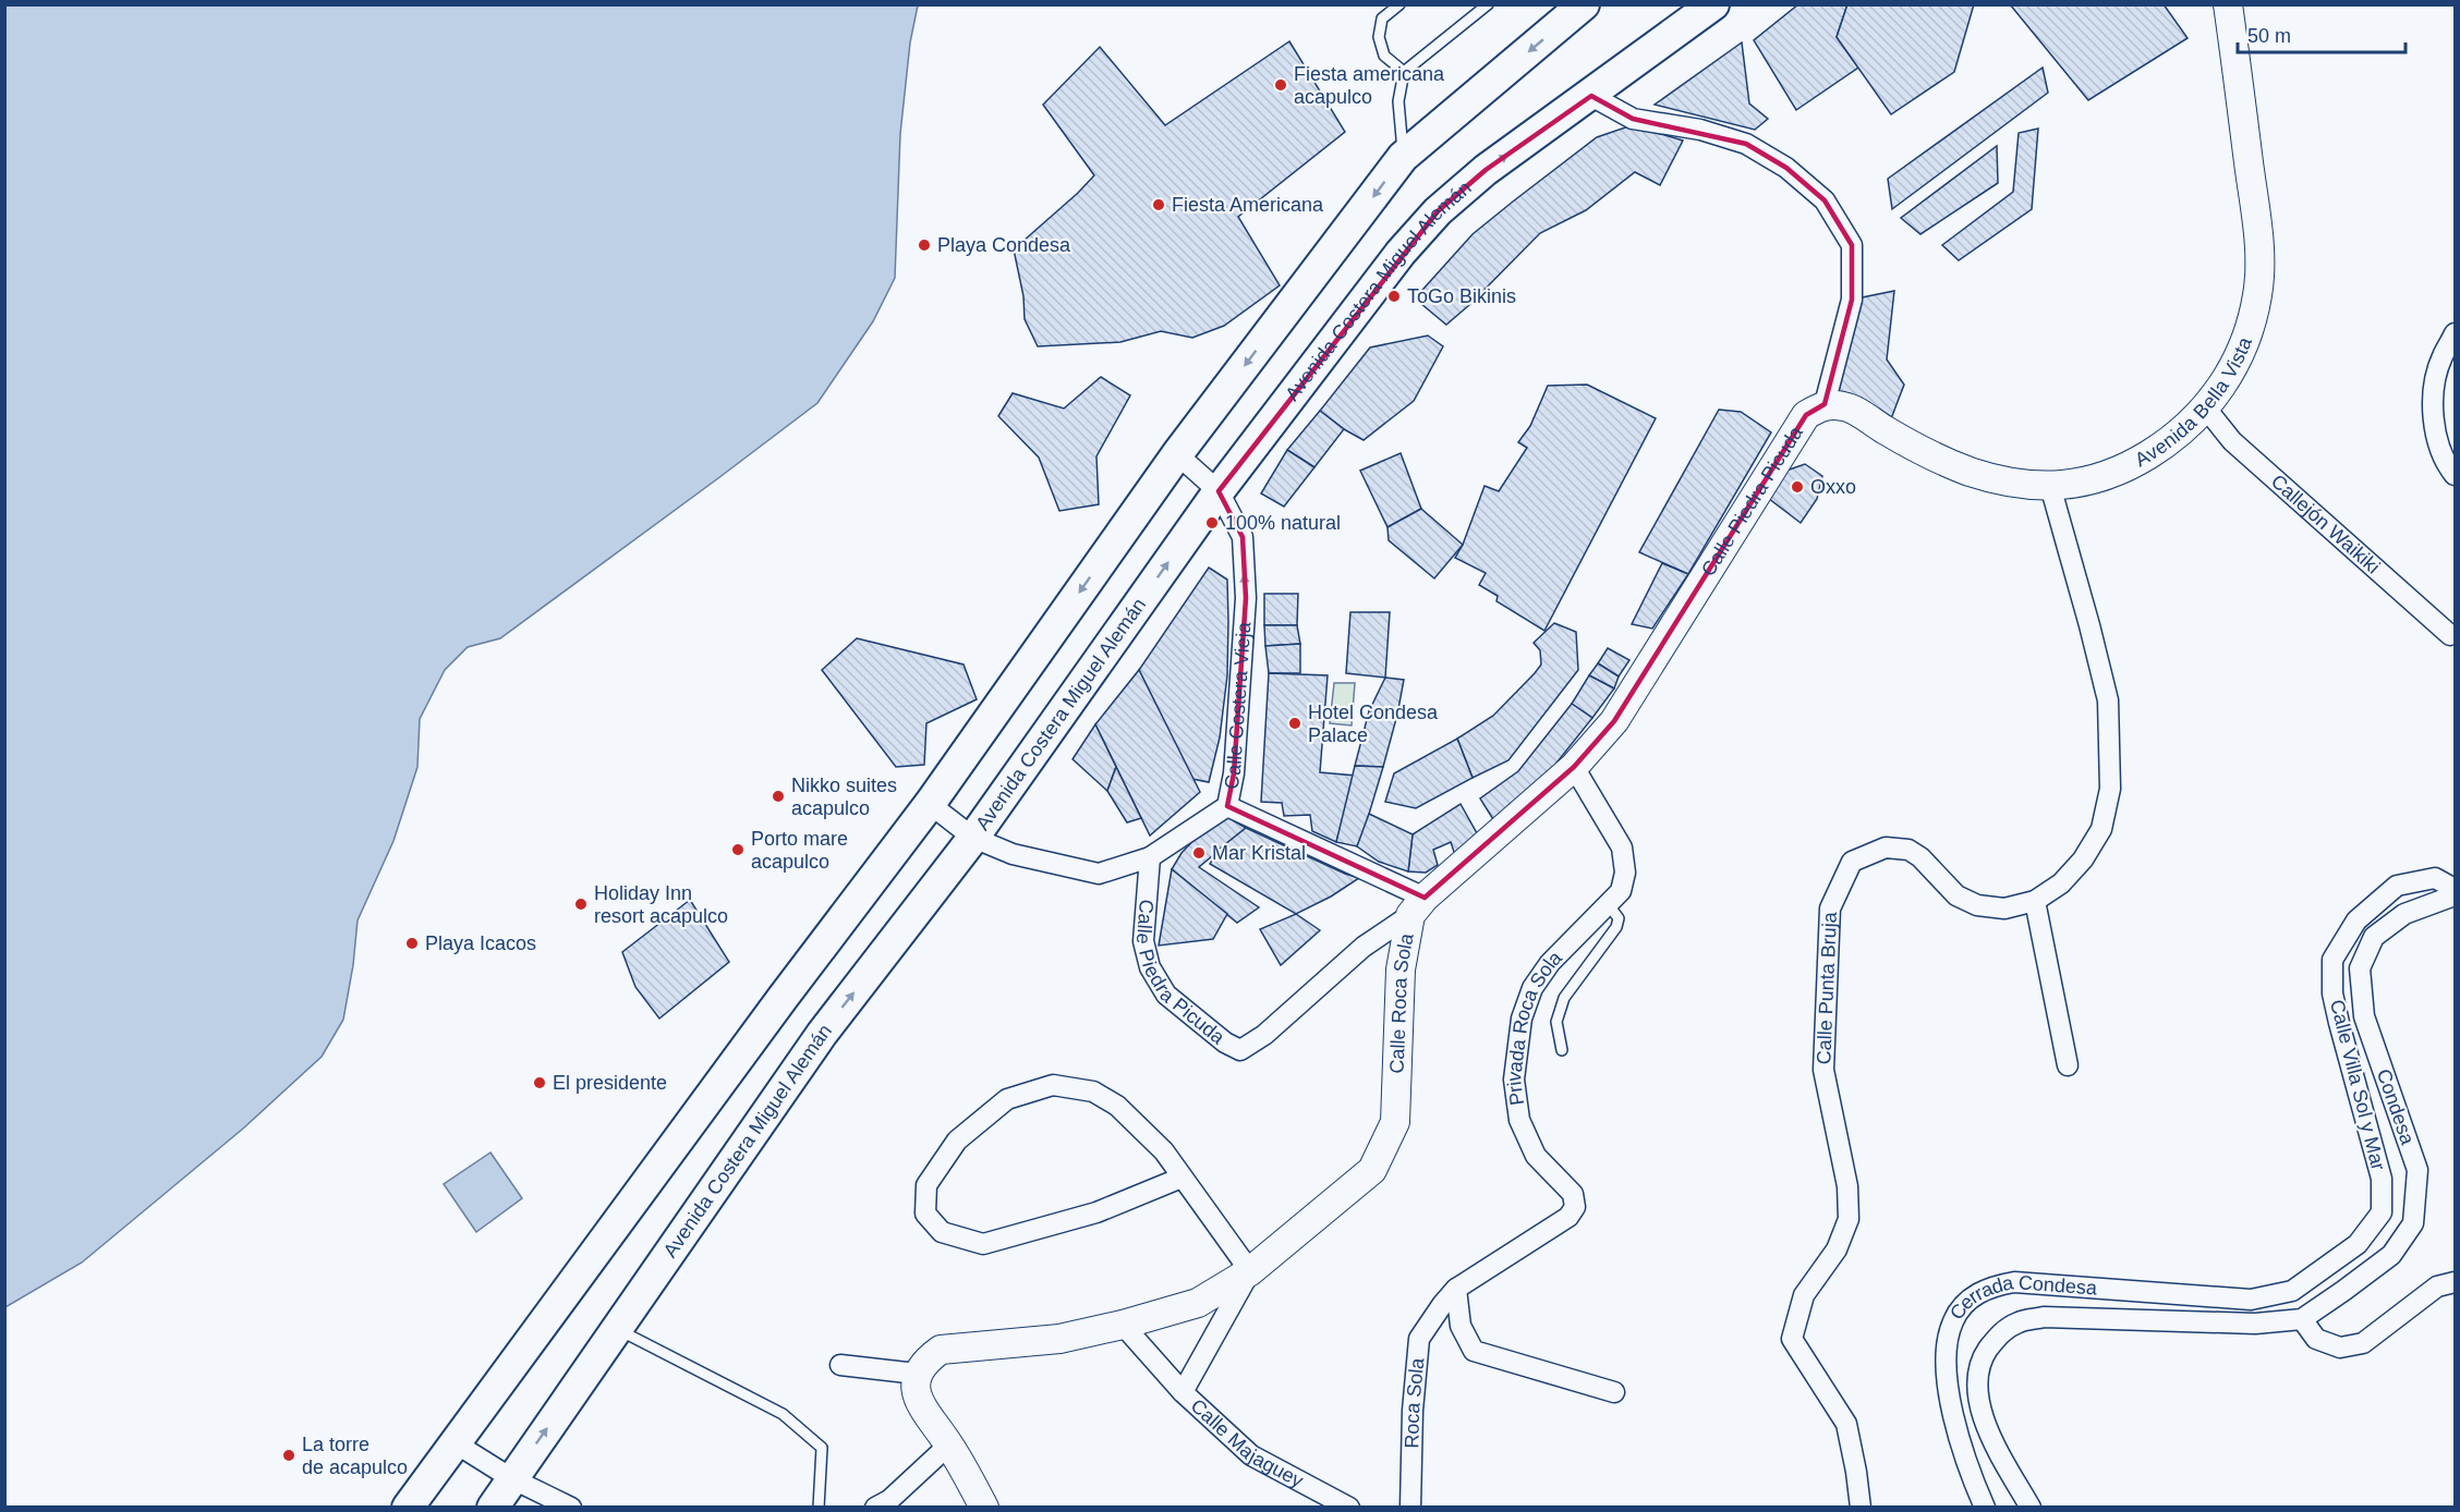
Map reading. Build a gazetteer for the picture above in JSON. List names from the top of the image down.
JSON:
{
  "streets": {
    "main road": [
      "Avenida Costera Miguel Alemán",
      "Avenida Bella Vista",
      "Calle Piedra Picuda",
      "Calle Roca Sola"
    ],
    "street": [
      "Callejón Waikiki",
      "Calle Costera Vieja",
      "Calle Punta Bruja",
      "Privada Roca Sola",
      "Calle Villa Sol y Mar",
      "Condesa",
      "Cerrada Condesa",
      "Roca Sola",
      "Calle Majaguey"
    ]
  },
  "crossings": [
    ["Avenida Costera Miguel Alemán", "Calle Costera Vieja"],
    ["Avenida Bella Vista", "Calle Piedra Picuda"],
    ["Avenida Bella Vista", "Callejón Waikiki"],
    ["Avenida Bella Vista", "Calle Punta Bruja"],
    ["Calle Piedra Picuda", "Calle Costera Vieja"],
    ["Calle Piedra Picuda", "Calle Roca Sola"],
    ["Calle Piedra Picuda", "Privada Roca Sola"],
    ["Calle Roca Sola", "Calle Majaguey"],
    ["Privada Roca Sola", "Roca Sola"],
    ["Calle Villa Sol y Mar", "Cerrada Condesa"],
    ["Condesa", "Cerrada Condesa"]
  ],
  "one_way": ["Calle Costera Vieja"],
  "places": [
    "Fiesta americana acapulco",
    "Fiesta Americana",
    "Playa Condesa",
    "ToGo Bikinis",
    "Oxxo",
    "100% natural",
    "Hotel Condesa Palace",
    "Nikko suites acapulco",
    "Porto mare acapulco",
    "Mar Kristal",
    "Holiday Inn resort acapulco",
    "Playa Icacos",
    "El presidente",
    "La torre de acapulco"
  ],
  "scale_bar": "50 m"
}
